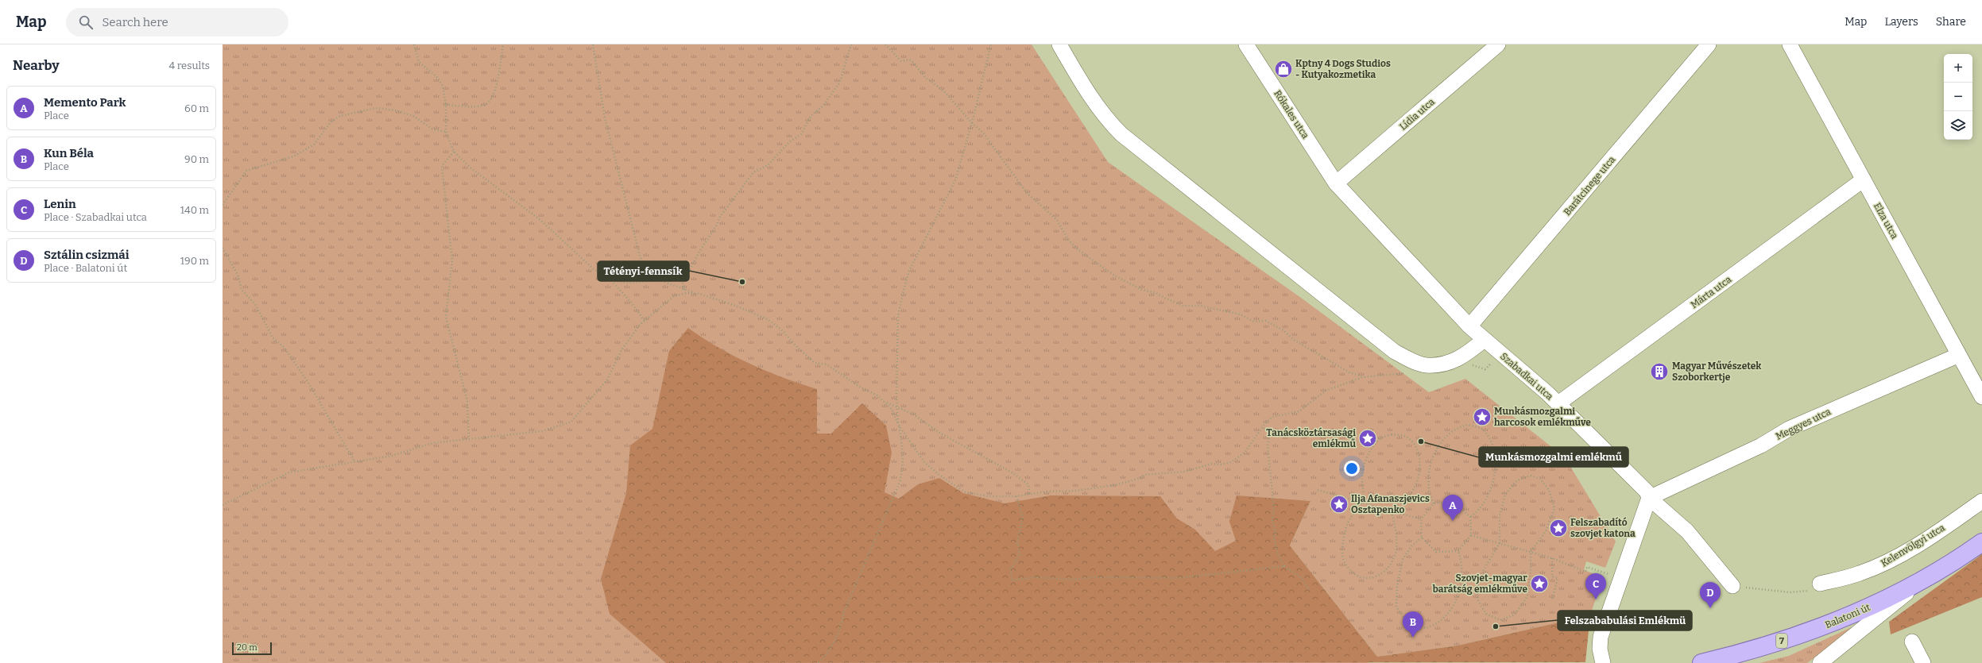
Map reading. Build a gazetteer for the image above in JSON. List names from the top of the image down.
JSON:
{
  "streets": {
    "main road": ["Balatoni út", "7"],
    "street": [
      "Rókales utca",
      "Lídia utca",
      "Barátcinege utca",
      "Elza utca",
      "Márta utca",
      "Szabadkai utca",
      "Meggyes utca",
      "Kelenvölgyi utca"
    ]
  },
  "crossings": [
    ["Rókales utca", "Lídia utca"],
    ["Rókales utca", "Szabadkai utca"],
    ["Lídia utca", "Szabadkai utca"],
    ["Barátcinege utca", "Szabadkai utca"],
    ["Elza utca", "Márta utca"],
    ["Elza utca", "Meggyes utca"],
    ["Márta utca", "Szabadkai utca"],
    ["Szabadkai utca", "Meggyes utca"]
  ],
  "places": {
    "shop": ["Kptny 4 Dogs Studios - Kutyakozmetika"],
    "other": ["Tétényi-fennsík", "Munkásmozgalmi emlékmű", "Felszababulási Emlékmü"],
    "building": ["Magyar Művészetek Szoborkertje"],
    "place": [
      "Munkásmozgalmi harcosok emlékműve",
      "Tanácsköztársasági emlékmű",
      "Ilja Afanaszjevics Osztapenko",
      "Felszabadító szovjet katona",
      "Szovjet-magyar barátság emlékműve"
    ]
  },
  "scale_bar": "20 m",
  "page": {
    "header": "Map",
    "search": "Search here",
    "nav": ["Map", "Layers", "Share"],
    "heading": ["Nearby", "4 results"],
    "map_buttons": ["+", "−"],
    "list": [
      {
        "mark": "A",
        "name": "Memento Park",
        "note": "Place",
        "value": "60 m"
      },
      {
        "mark": "B",
        "name": "Kun Béla",
        "note": "Place",
        "value": "90 m"
      },
      {
        "mark": "C",
        "name": "Lenin",
        "note": "Place · Szabadkai utca",
        "value": "140 m"
      },
      {
        "mark": "D",
        "name": "Sztálin csizmái",
        "note": "Place · Balatoni út",
        "value": "190 m"
      }
    ],
    "pins": [
      "A",
      "C",
      "D",
      "B"
    ],
    "scale": "20 m"
  }
}
